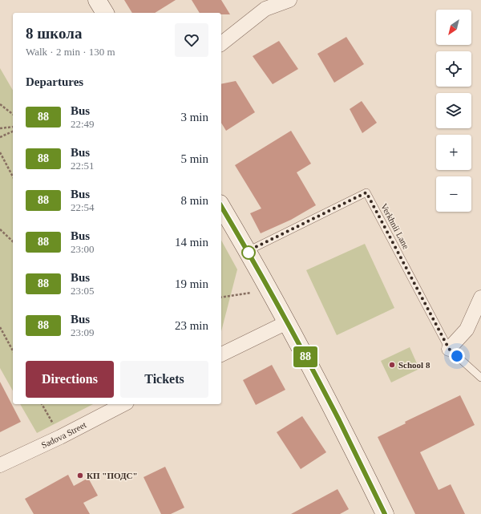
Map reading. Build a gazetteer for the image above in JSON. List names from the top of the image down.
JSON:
{
  "streets": {
    "street": ["Sadova Street"],
    "lane": ["Verkhnii Lane"]
  },
  "places": ["School 8", "КП \"ПОДС\""],
  "lines": ["bus line 88"],
  "north": "bottom left",
  "page": {
    "on_map": "88",
    "map_buttons": ["+", "−"],
    "heading": [
      ["8 школа", "Walk · 2 min · 130 m"],
      "Departures"
    ],
    "list": [
      {
        "mark": "88",
        "name": "Bus",
        "note": "22:49",
        "value": "3 min"
      },
      {
        "mark": "88",
        "name": "Bus",
        "note": "22:51",
        "value": "5 min"
      },
      {
        "mark": "88",
        "name": "Bus",
        "note": "22:54",
        "value": "8 min"
      },
      {
        "mark": "88",
        "name": "Bus",
        "note": "23:00",
        "value": "14 min"
      },
      {
        "mark": "88",
        "name": "Bus",
        "note": "23:05",
        "value": "19 min"
      },
      {
        "mark": "88",
        "name": "Bus",
        "note": "23:09",
        "value": "23 min"
      }
    ],
    "buttons": ["Directions", "Tickets"]
  }
}
